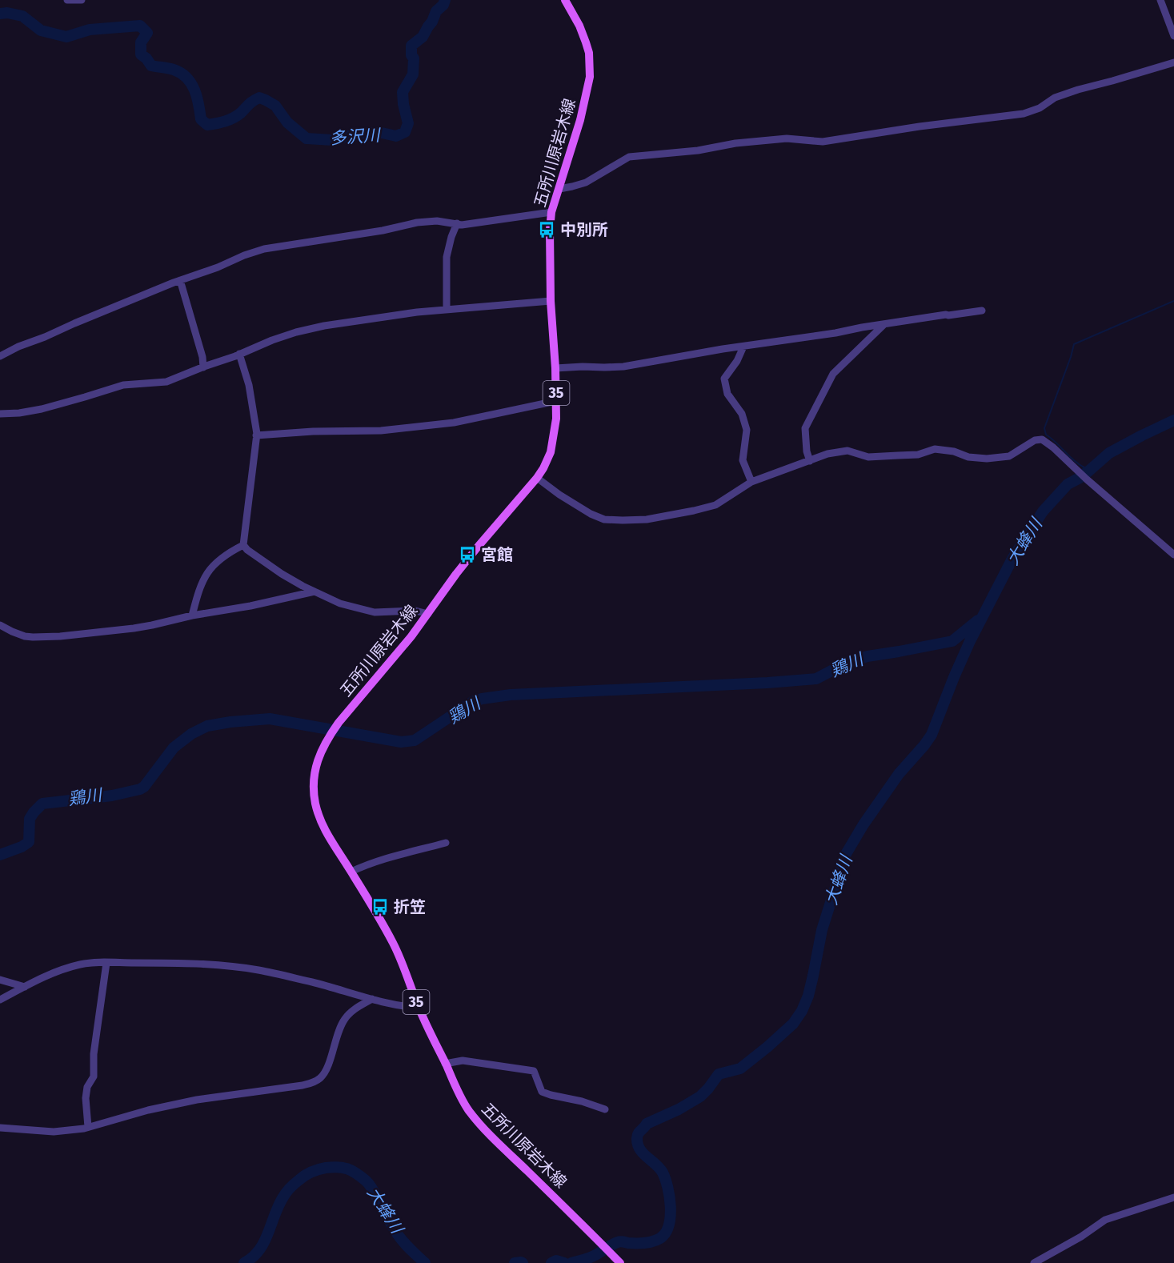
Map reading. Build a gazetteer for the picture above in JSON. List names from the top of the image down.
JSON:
{
  "streets": {
    "main road": ["五所川原岩木線", "35"]
  },
  "water": ["多沢川", "大蜂川", "鶏川"],
  "places": {
    "bus stop": ["中別所", "宮館", "折笠"]
  }
}
